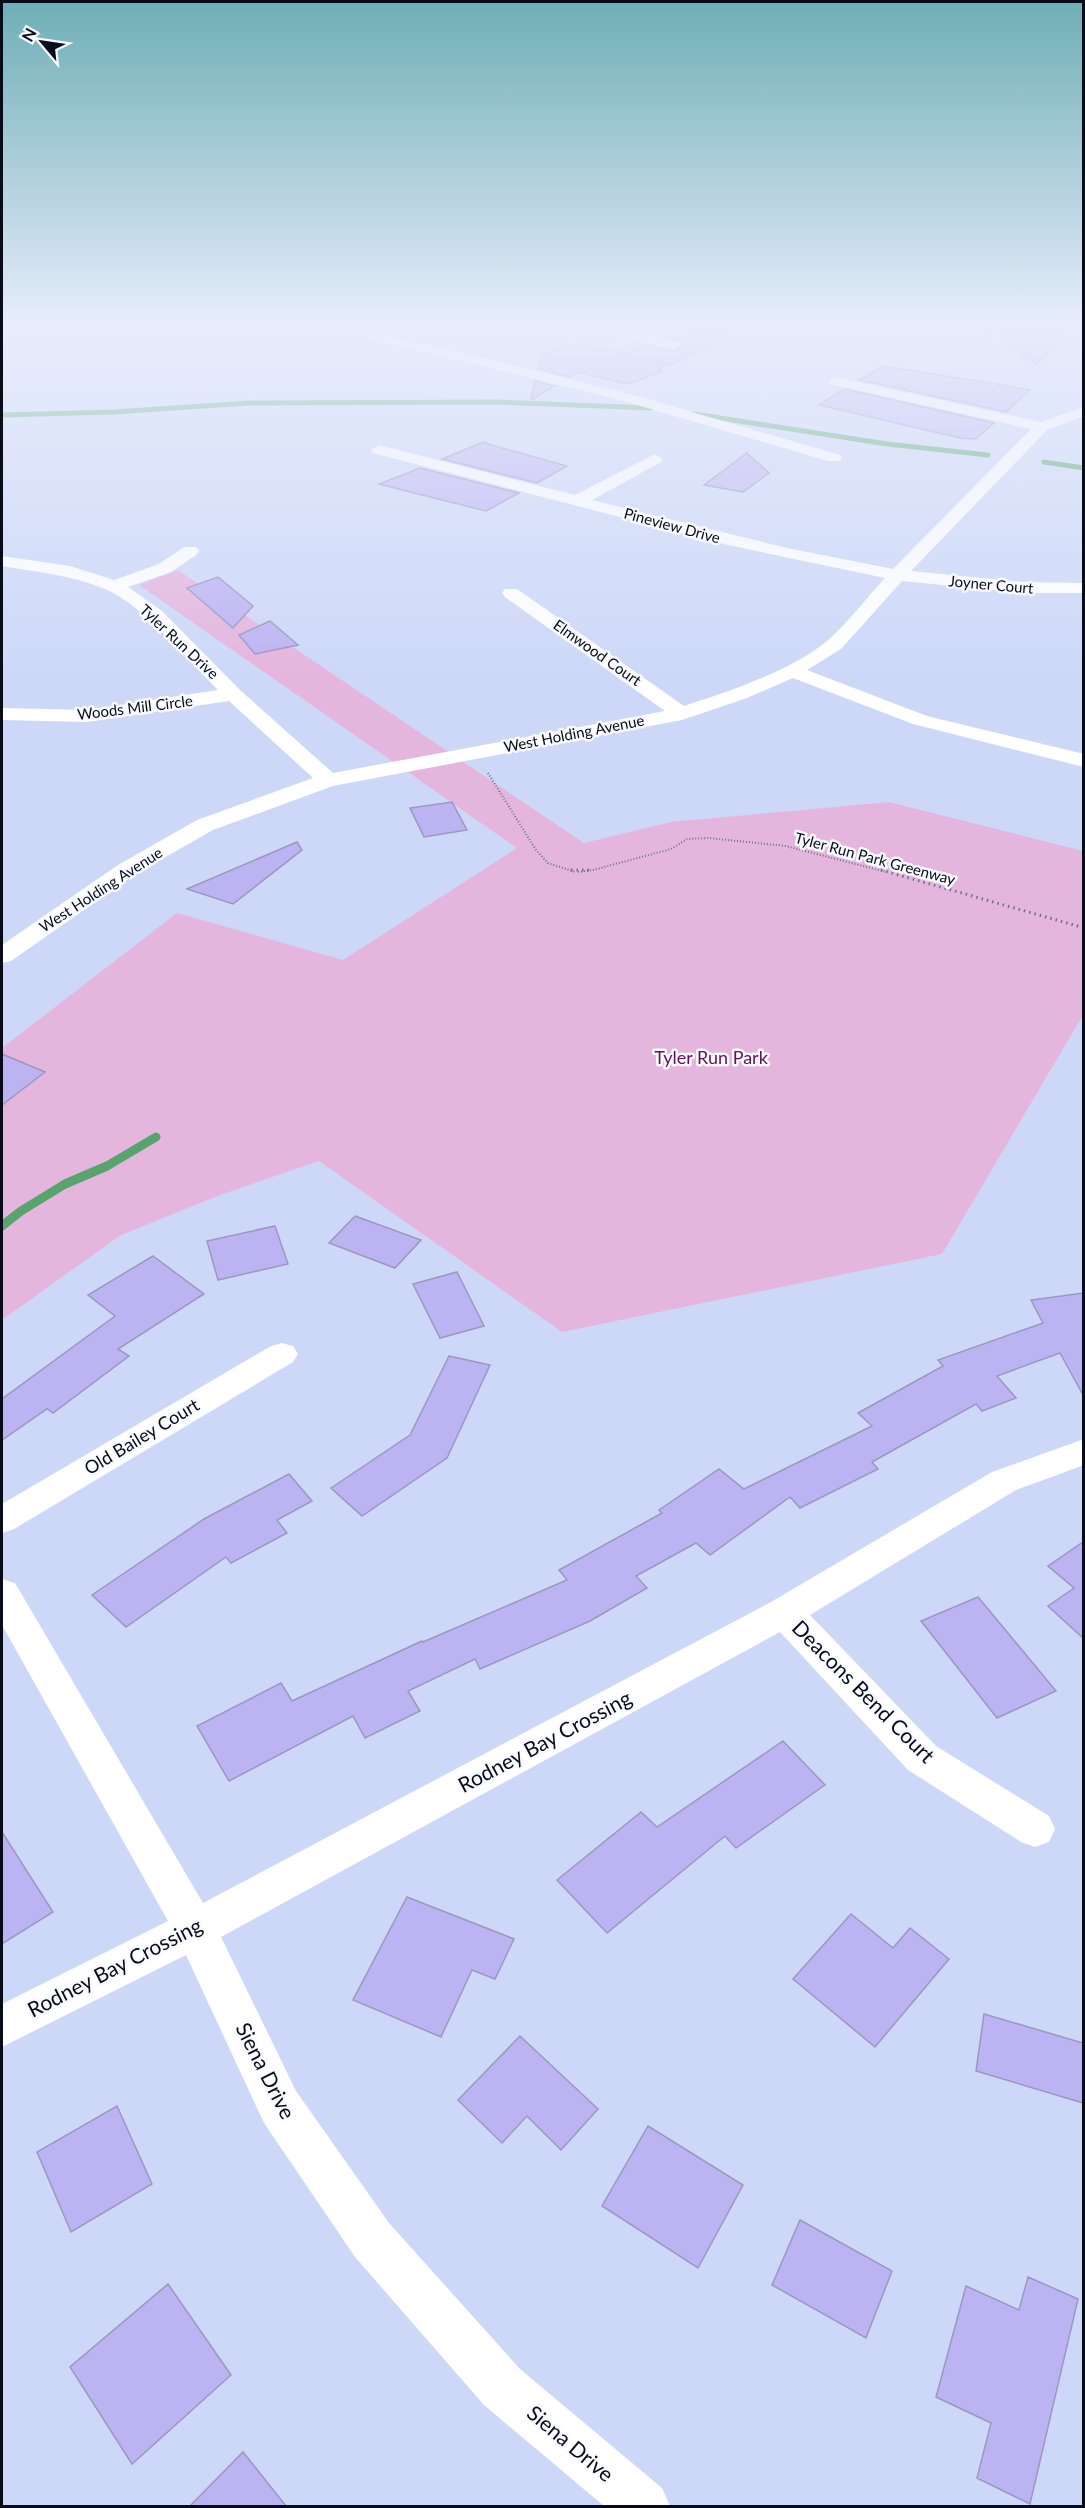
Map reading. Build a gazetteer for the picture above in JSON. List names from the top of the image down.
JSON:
{
  "streets": {
    "street": [
      "Pineview Drive",
      "Joyner Court",
      "Tyler Run Drive",
      "Elmwood Court",
      "Woods Mill Circle",
      "West Holding Avenue",
      "Old Bailey Court",
      "Deacons Bend Court",
      "Rodney Bay Crossing",
      "Siena Drive"
    ],
    "path": ["Tyler Run Park Greenway"]
  },
  "crossings": [
    ["Pineview Drive", "Joyner Court"],
    ["Pineview Drive", "West Holding Avenue"],
    ["Joyner Court", "West Holding Avenue"],
    ["Tyler Run Drive", "Woods Mill Circle"],
    ["Tyler Run Drive", "West Holding Avenue"],
    ["Elmwood Court", "West Holding Avenue"],
    ["West Holding Avenue", "Tyler Run Park Greenway"],
    ["Deacons Bend Court", "Rodney Bay Crossing"],
    ["Rodney Bay Crossing", "Siena Drive"]
  ],
  "parks": ["Tyler Run Park"],
  "north": "top left"
}
